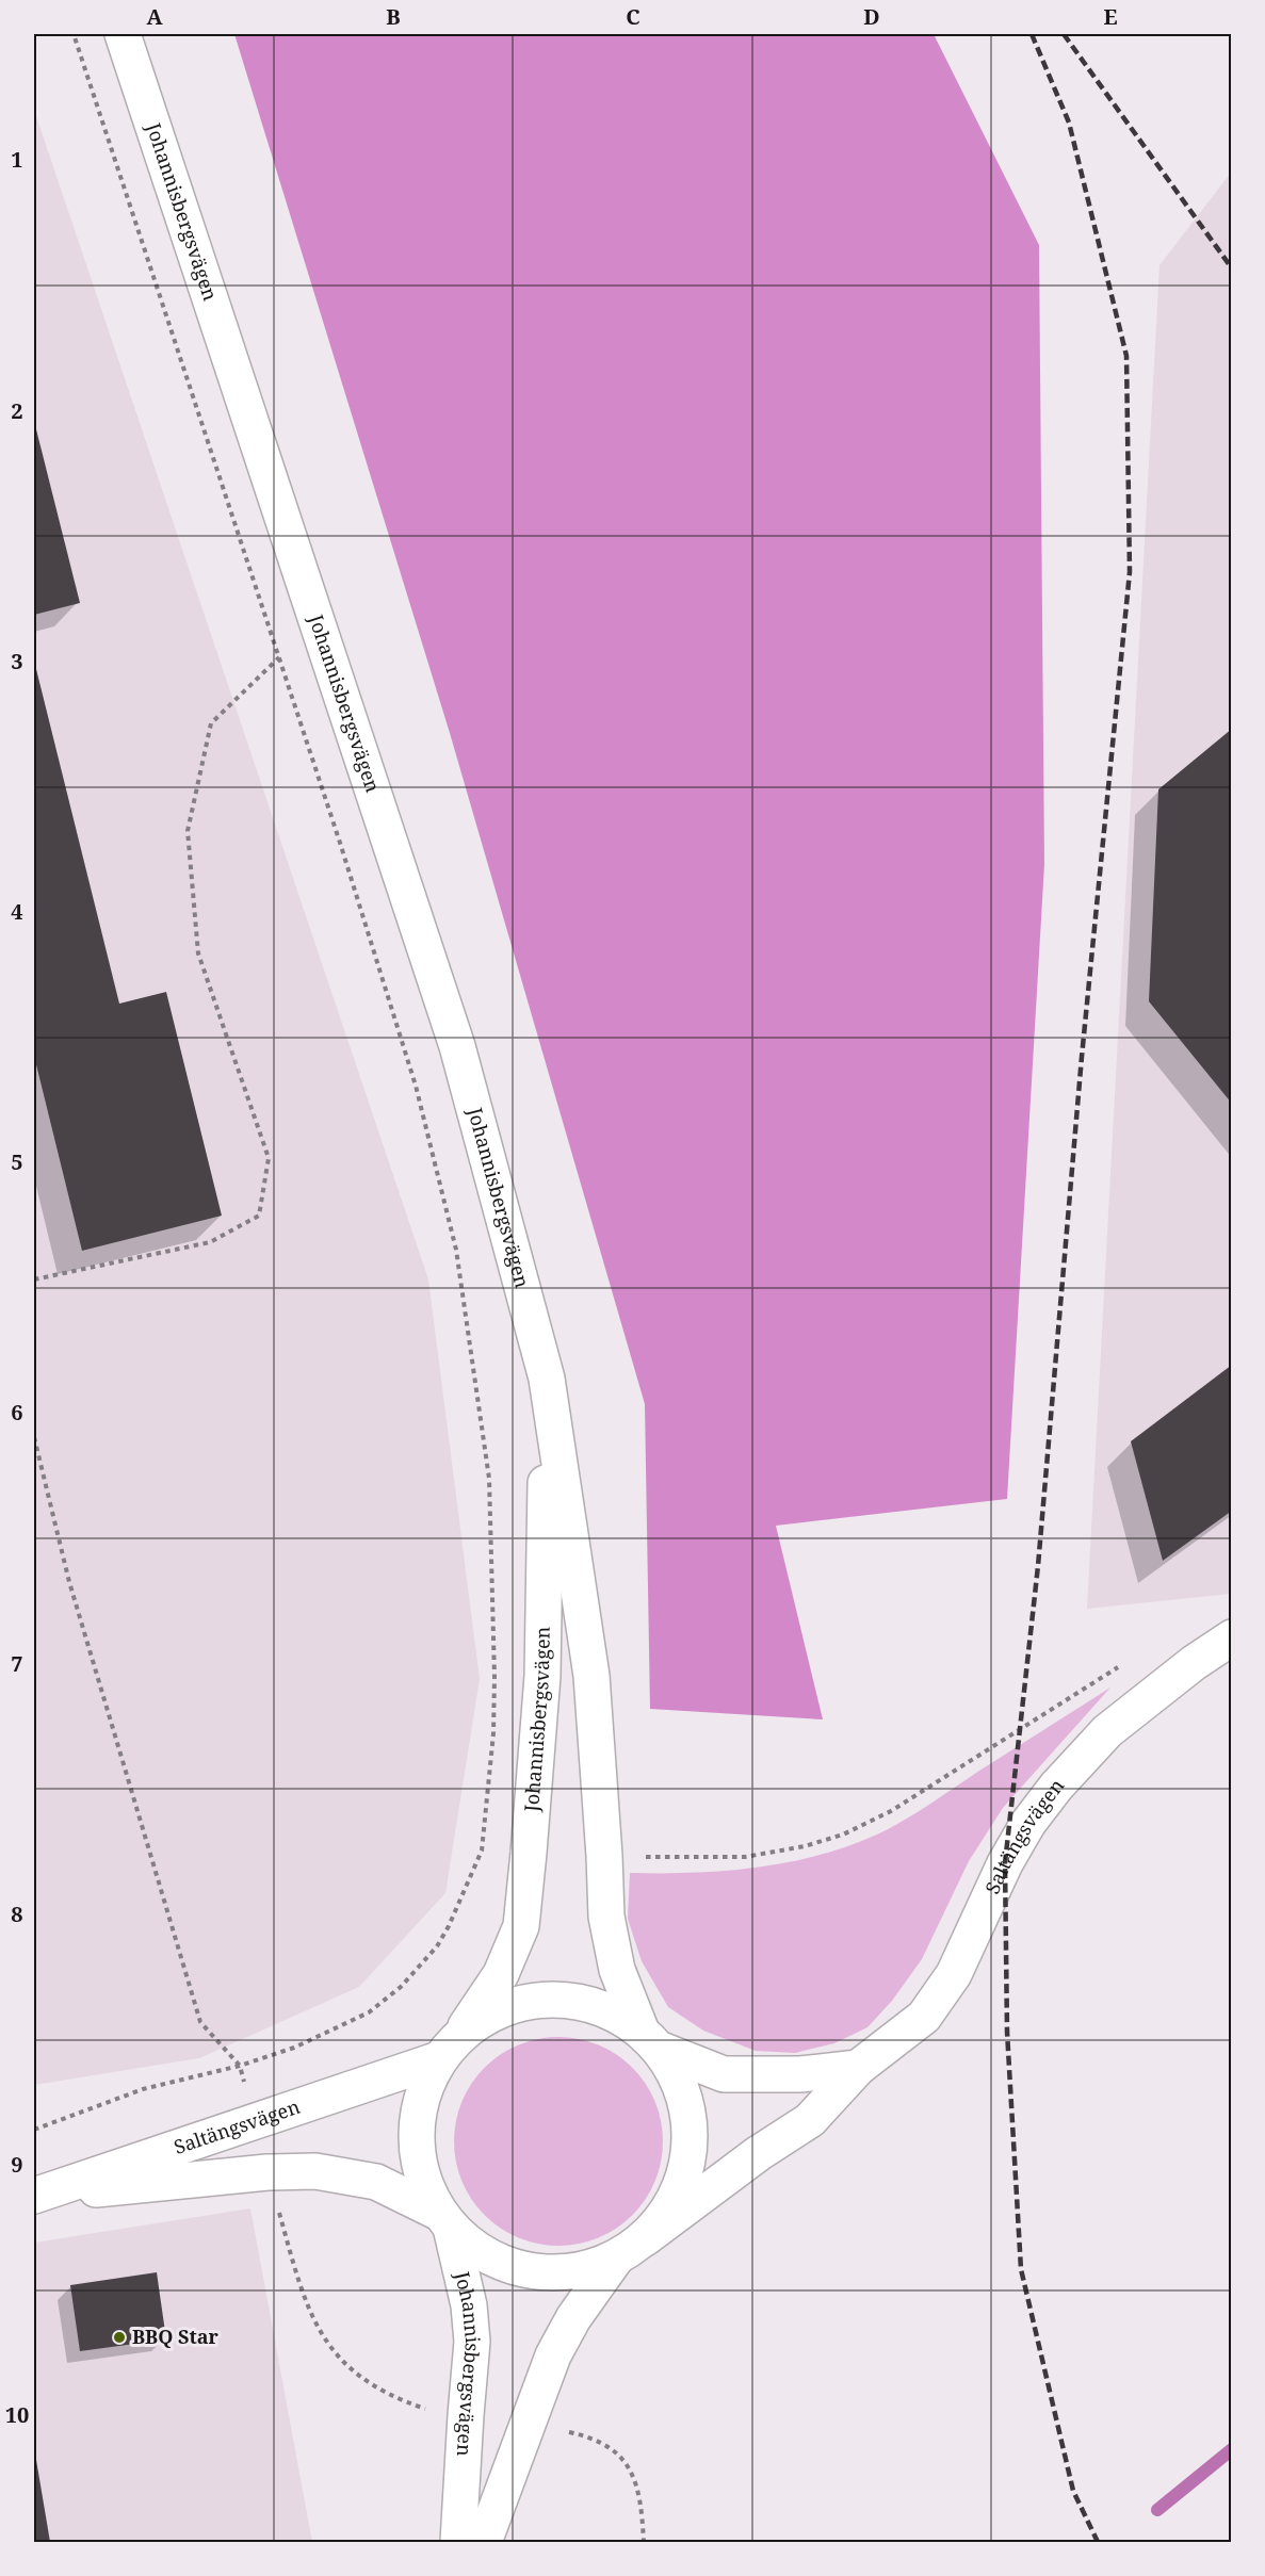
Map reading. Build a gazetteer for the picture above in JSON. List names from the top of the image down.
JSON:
{
  "streets": {
    "main road": ["Johannisbergsvägen", "Saltängsvägen"]
  },
  "crossings": [
    ["Johannisbergsvägen", "Saltängsvägen"]
  ],
  "places": ["BBQ Star"],
  "grid": {
    "columns": [
      "A",
      "B",
      "C",
      "D",
      "E"
    ],
    "rows": [
      "1",
      "2",
      "3",
      "4",
      "5",
      "6",
      "7",
      "8",
      "9",
      "10"
    ]
  }
}
